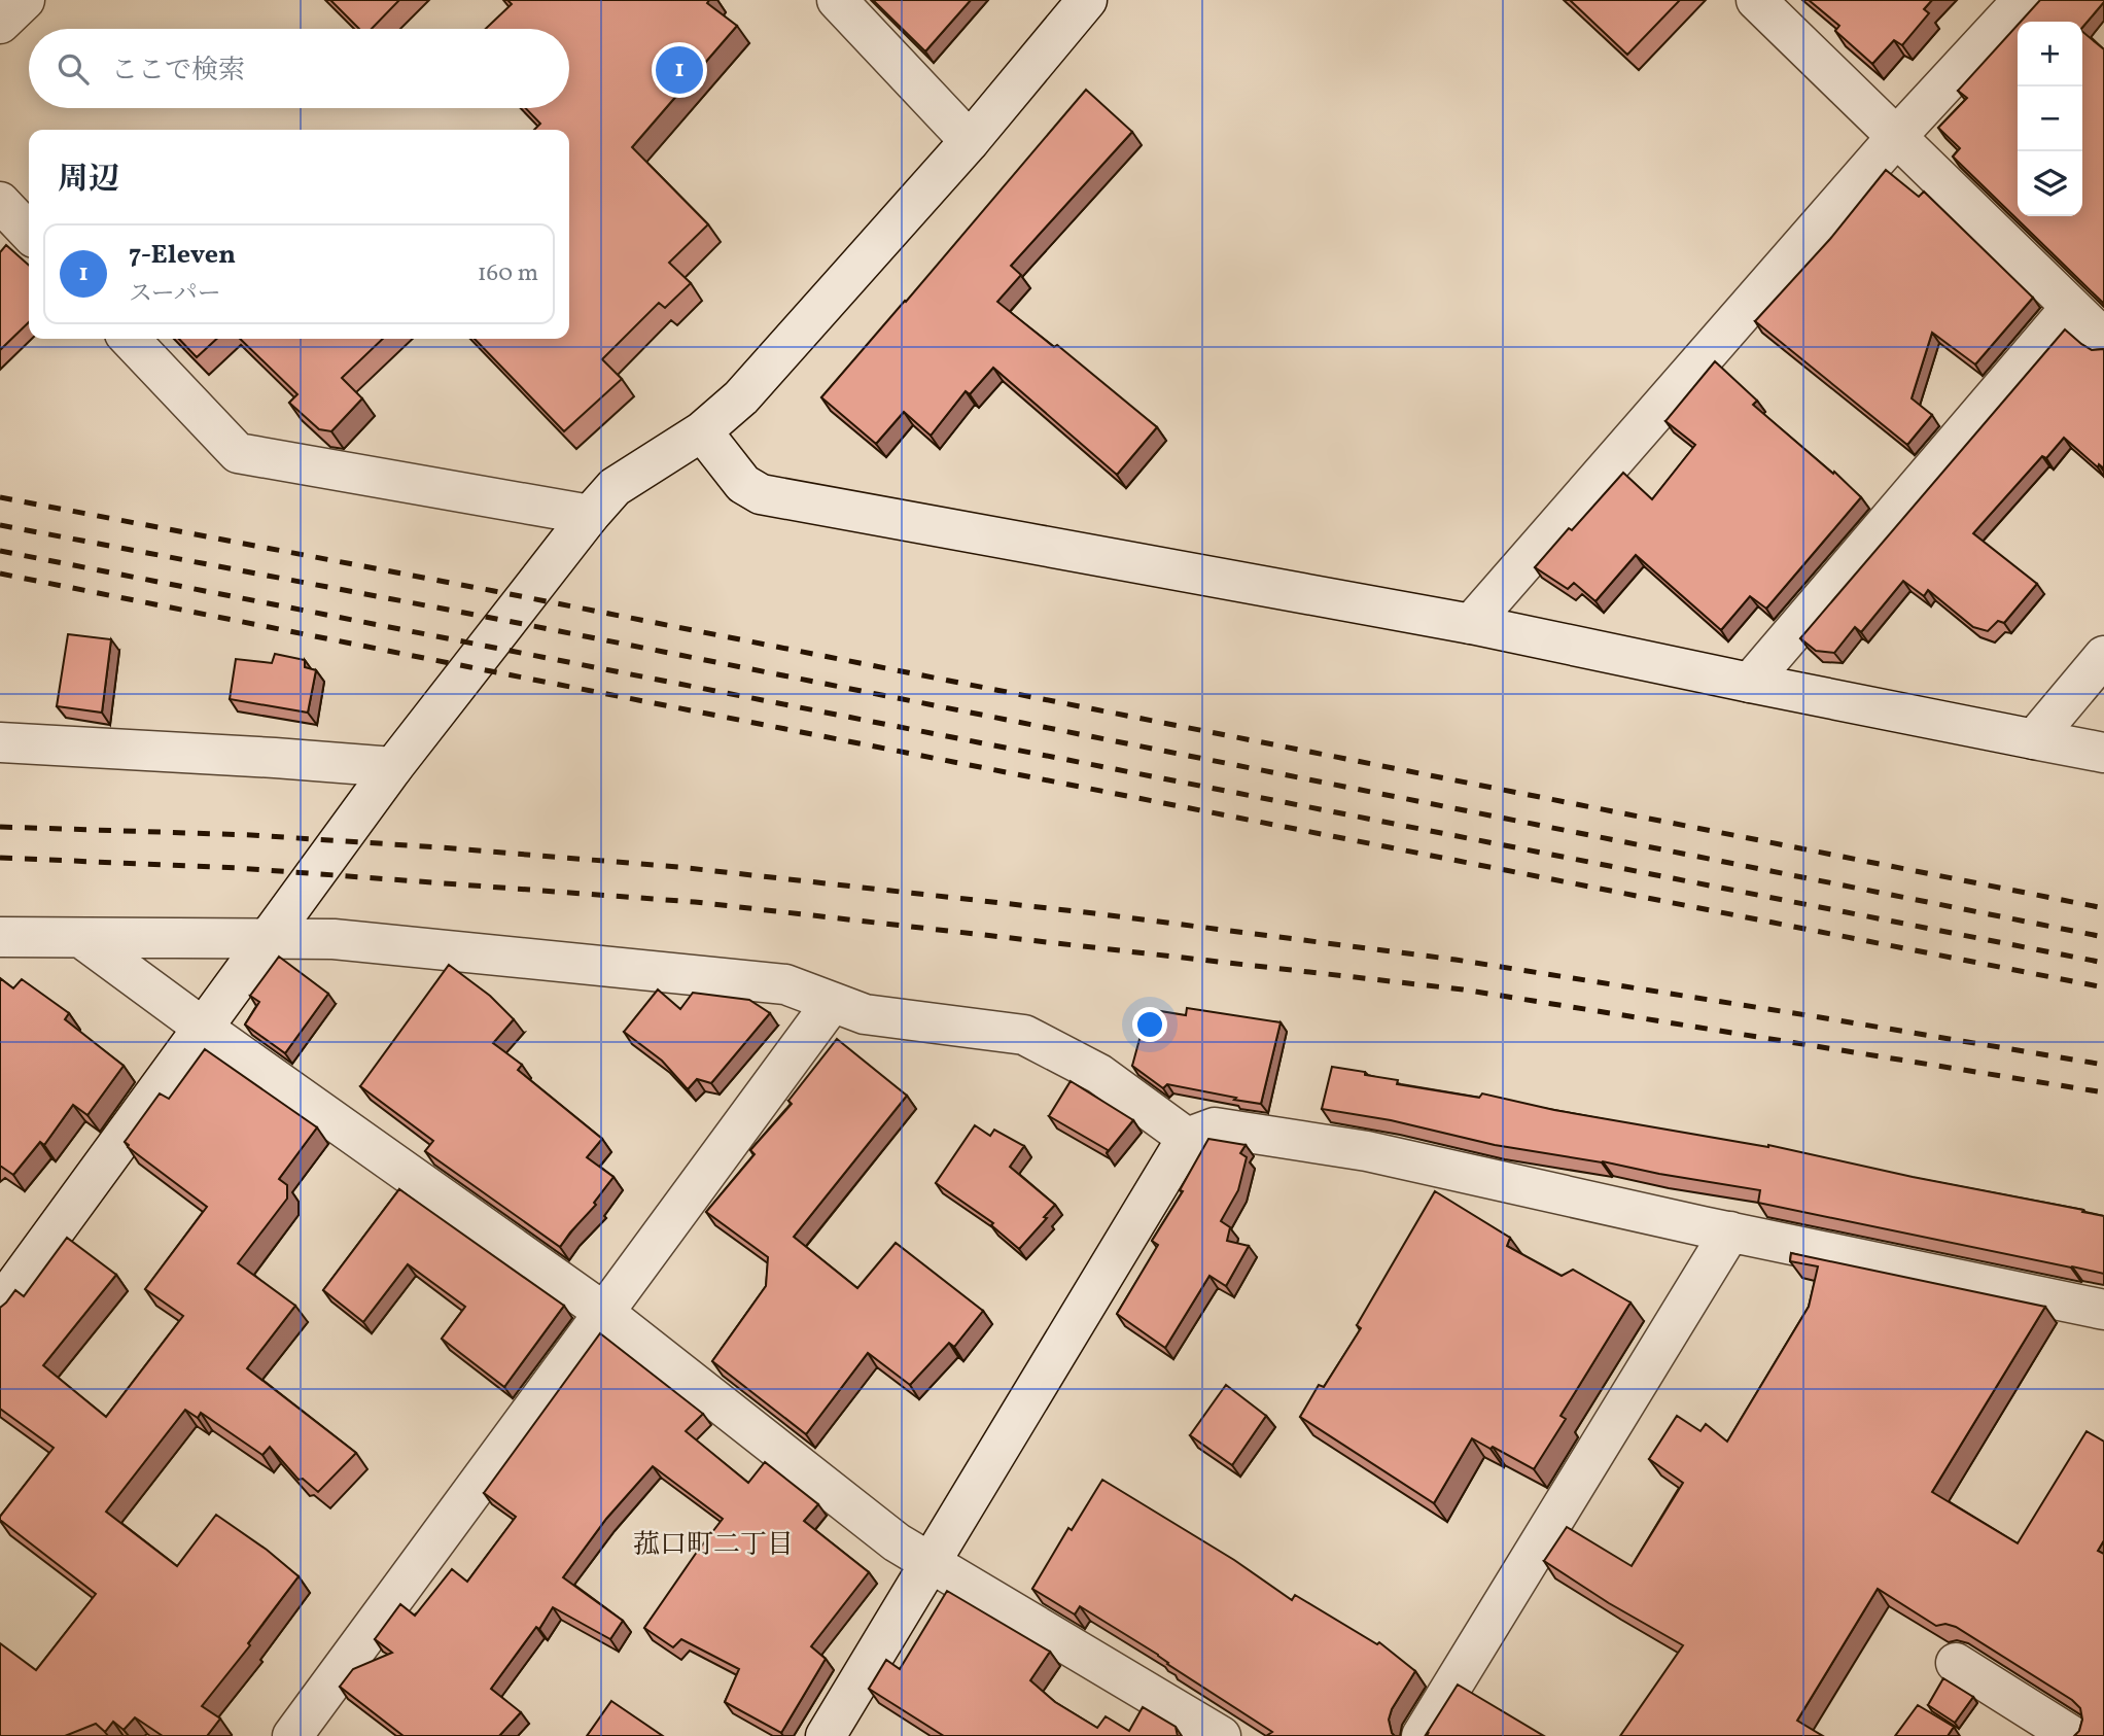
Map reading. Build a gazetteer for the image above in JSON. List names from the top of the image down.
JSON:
{
  "districts": ["菰口町二丁目"],
  "page": {
    "map_buttons": ["+", "−"],
    "search": "ここで検索",
    "pins": "1",
    "heading": "周辺",
    "list": [
      {
        "mark": "1",
        "name": "7-Eleven",
        "note": "スーパー",
        "value": "160 m"
      }
    ]
  }
}
